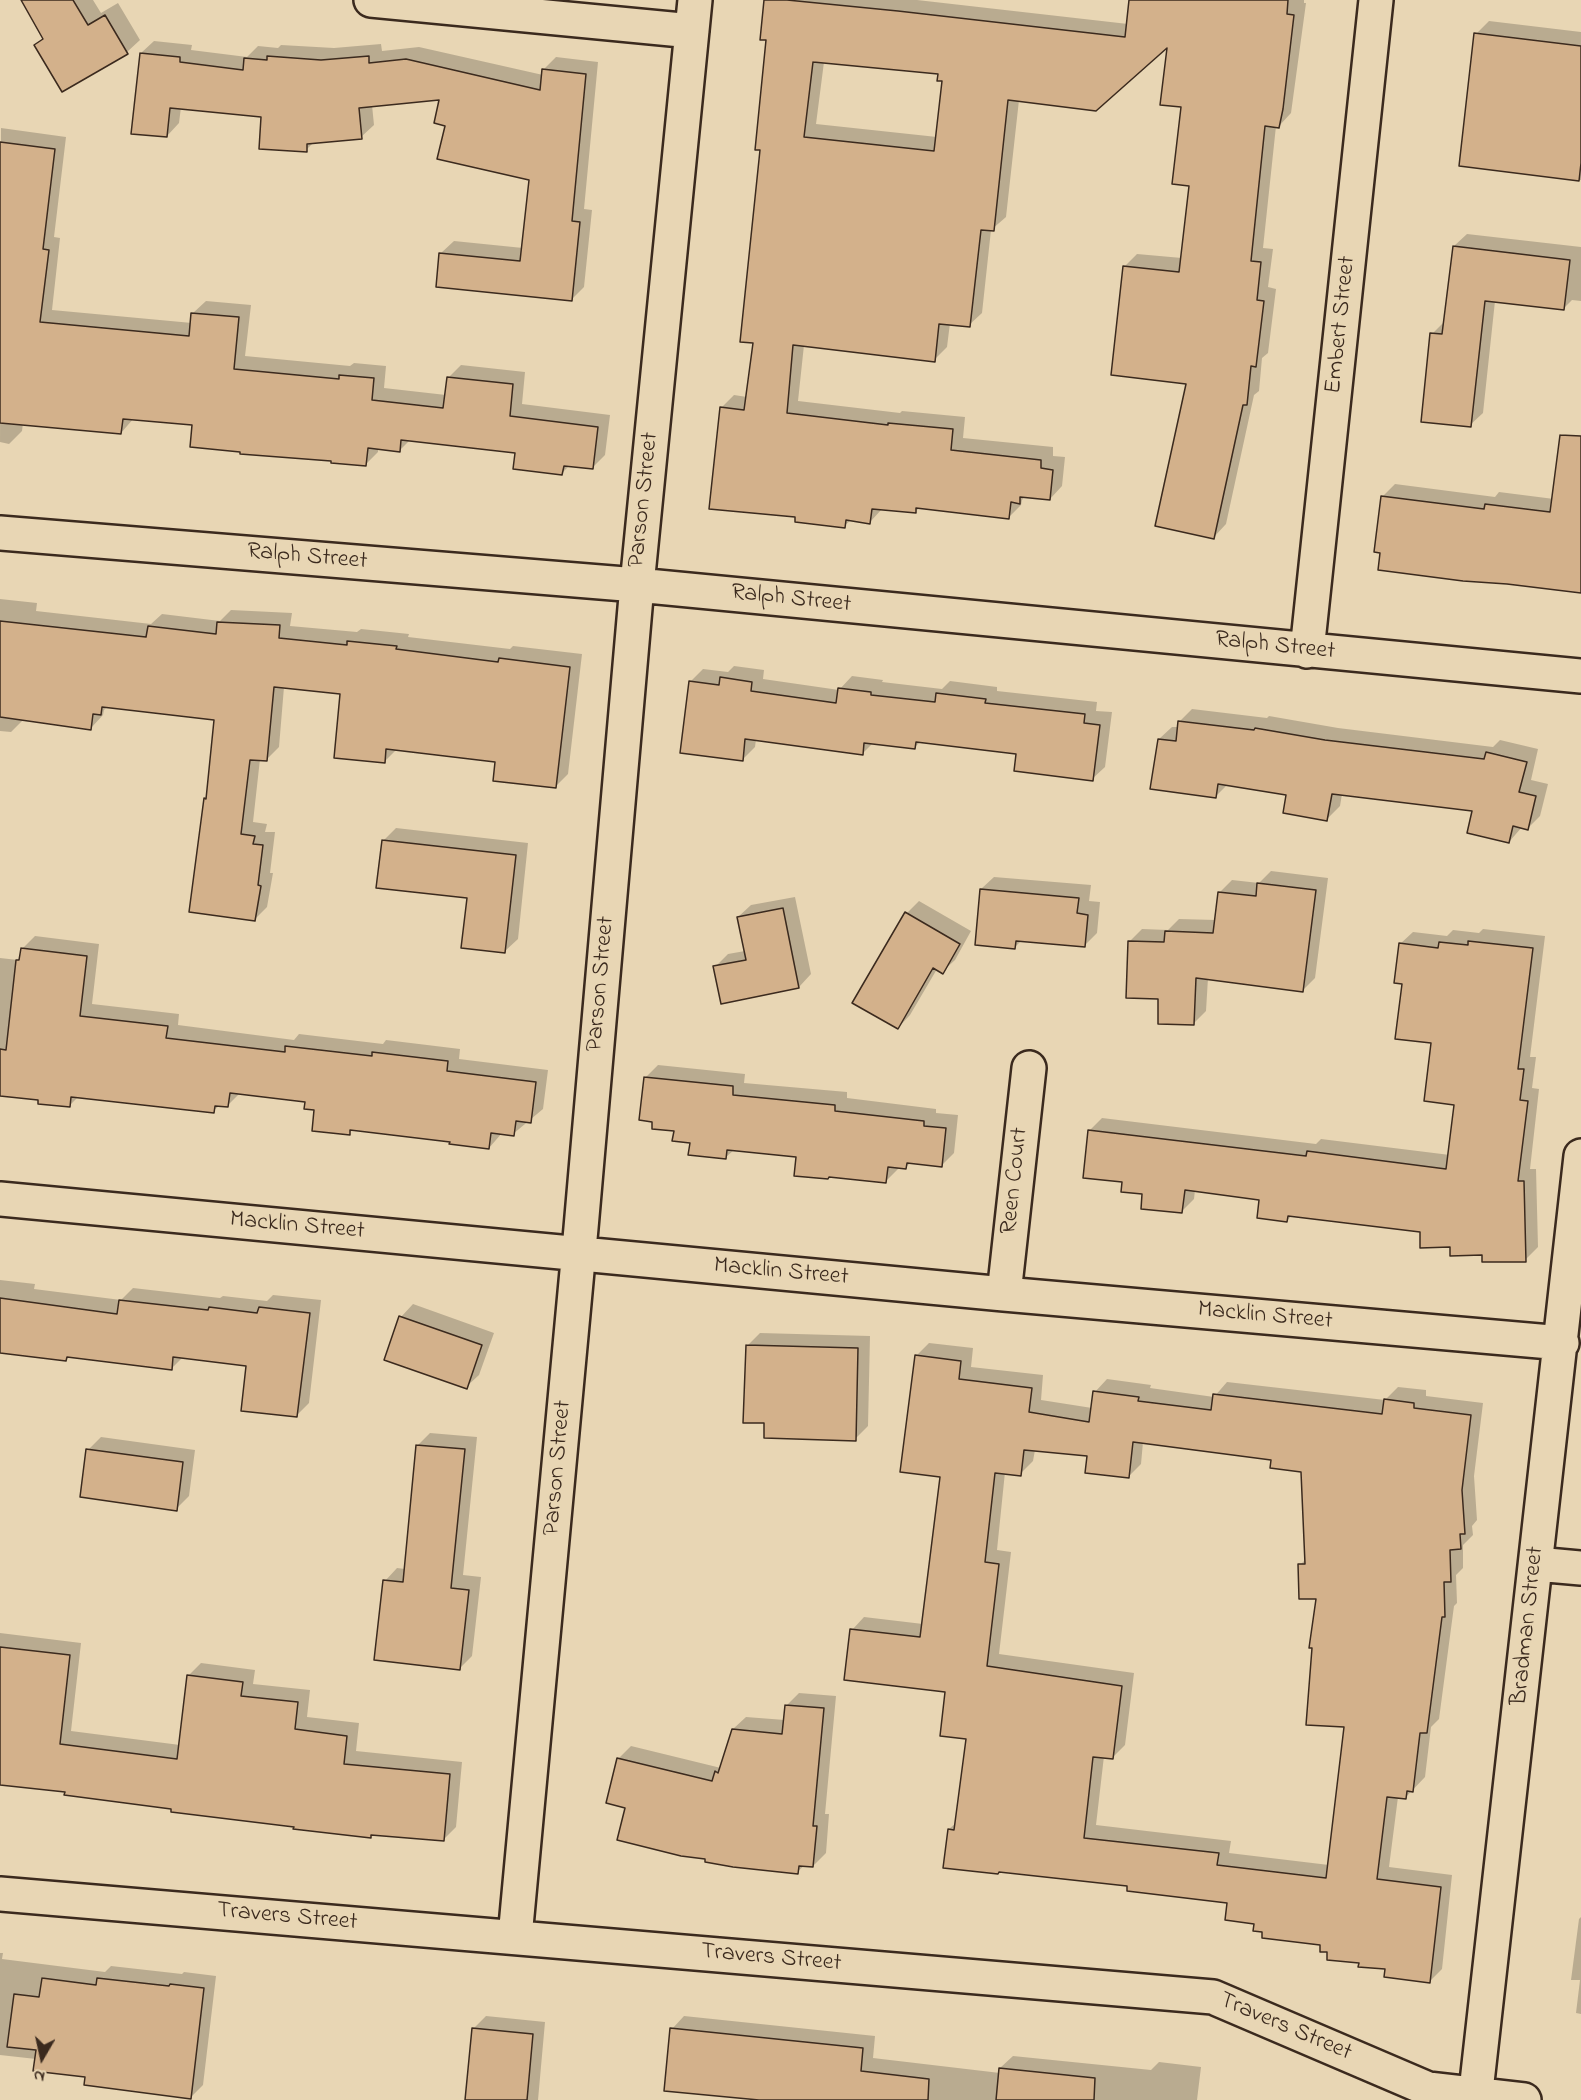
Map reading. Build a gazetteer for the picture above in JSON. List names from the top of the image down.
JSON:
{
  "streets": {
    "street": [
      "Embert Street",
      "Parson Street",
      "Ralph Street",
      "Reen Court",
      "Macklin Street",
      "Bradman Street",
      "Travers Street"
    ]
  },
  "crossings": [
    ["Embert Street", "Ralph Street"],
    ["Parson Street", "Ralph Street"],
    ["Parson Street", "Macklin Street"],
    ["Parson Street", "Travers Street"],
    ["Reen Court", "Macklin Street"],
    ["Macklin Street", "Bradman Street"],
    ["Bradman Street", "Travers Street"]
  ],
  "north": "bottom"
}
